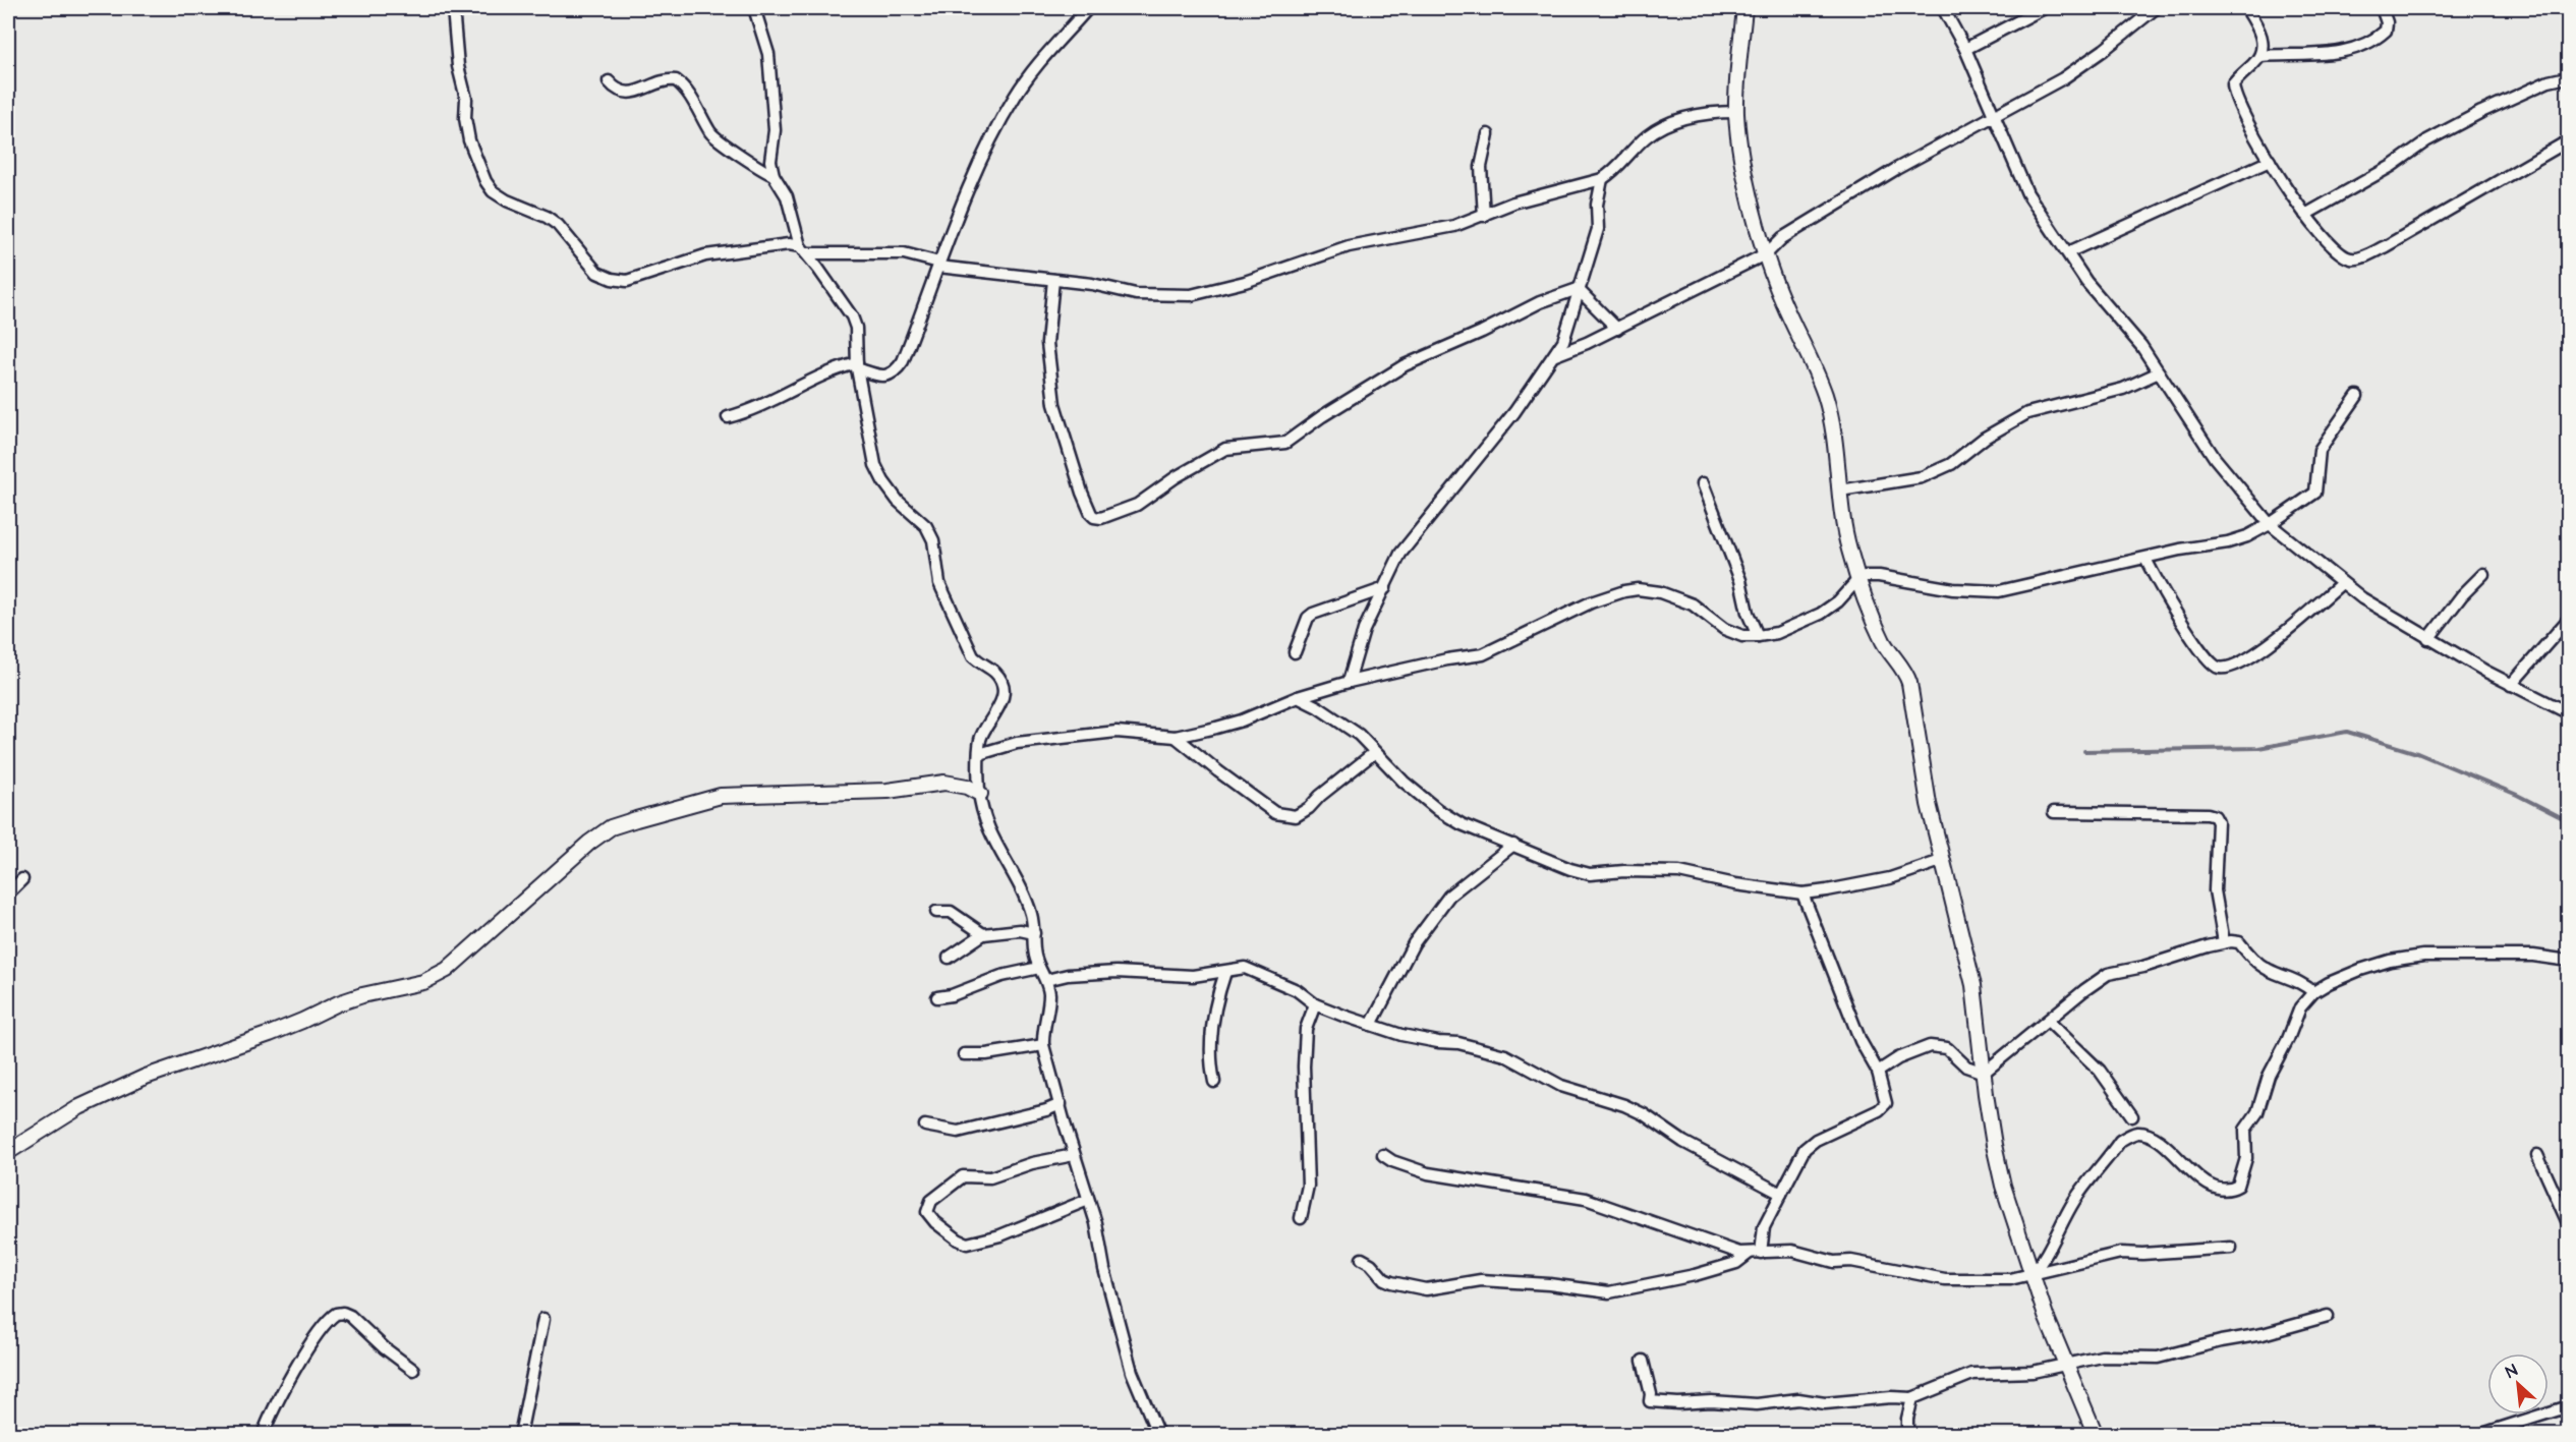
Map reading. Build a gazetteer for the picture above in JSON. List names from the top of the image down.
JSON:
{
  "north": "top left"
}
